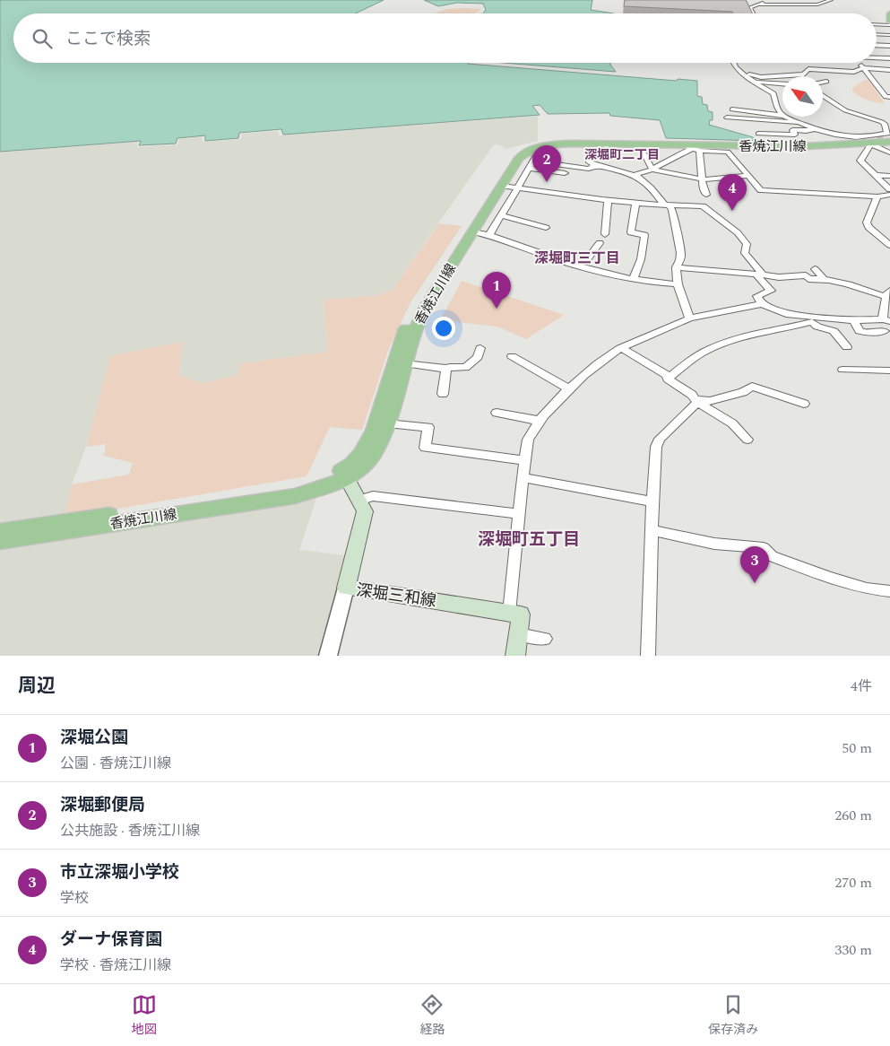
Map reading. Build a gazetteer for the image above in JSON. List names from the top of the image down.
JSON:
{
  "streets": {
    "main road": ["香焼江川線", "深堀三和線"]
  },
  "crossings": [
    ["香焼江川線", "深堀三和線"]
  ],
  "districts": ["深堀町二丁目", "深堀町三丁目", "深堀町五丁目"],
  "north": "top left",
  "page": {
    "search": "ここで検索",
    "pins": [
      "2",
      "4",
      "1",
      "3"
    ],
    "heading": ["周辺", "4件"],
    "list": [
      {
        "mark": "1",
        "name": "深堀公園",
        "note": "公園 · 香焼江川線",
        "value": "50 m"
      },
      {
        "mark": "2",
        "name": "深堀郵便局",
        "note": "公共施設 · 香焼江川線",
        "value": "260 m"
      },
      {
        "mark": "3",
        "name": "市立深堀小学校",
        "note": "学校",
        "value": "270 m"
      },
      {
        "mark": "4",
        "name": "ダーナ保育園",
        "note": "学校 · 香焼江川線",
        "value": "330 m"
      }
    ],
    "nav": ["地図", "経路", "保存済み"]
  }
}
